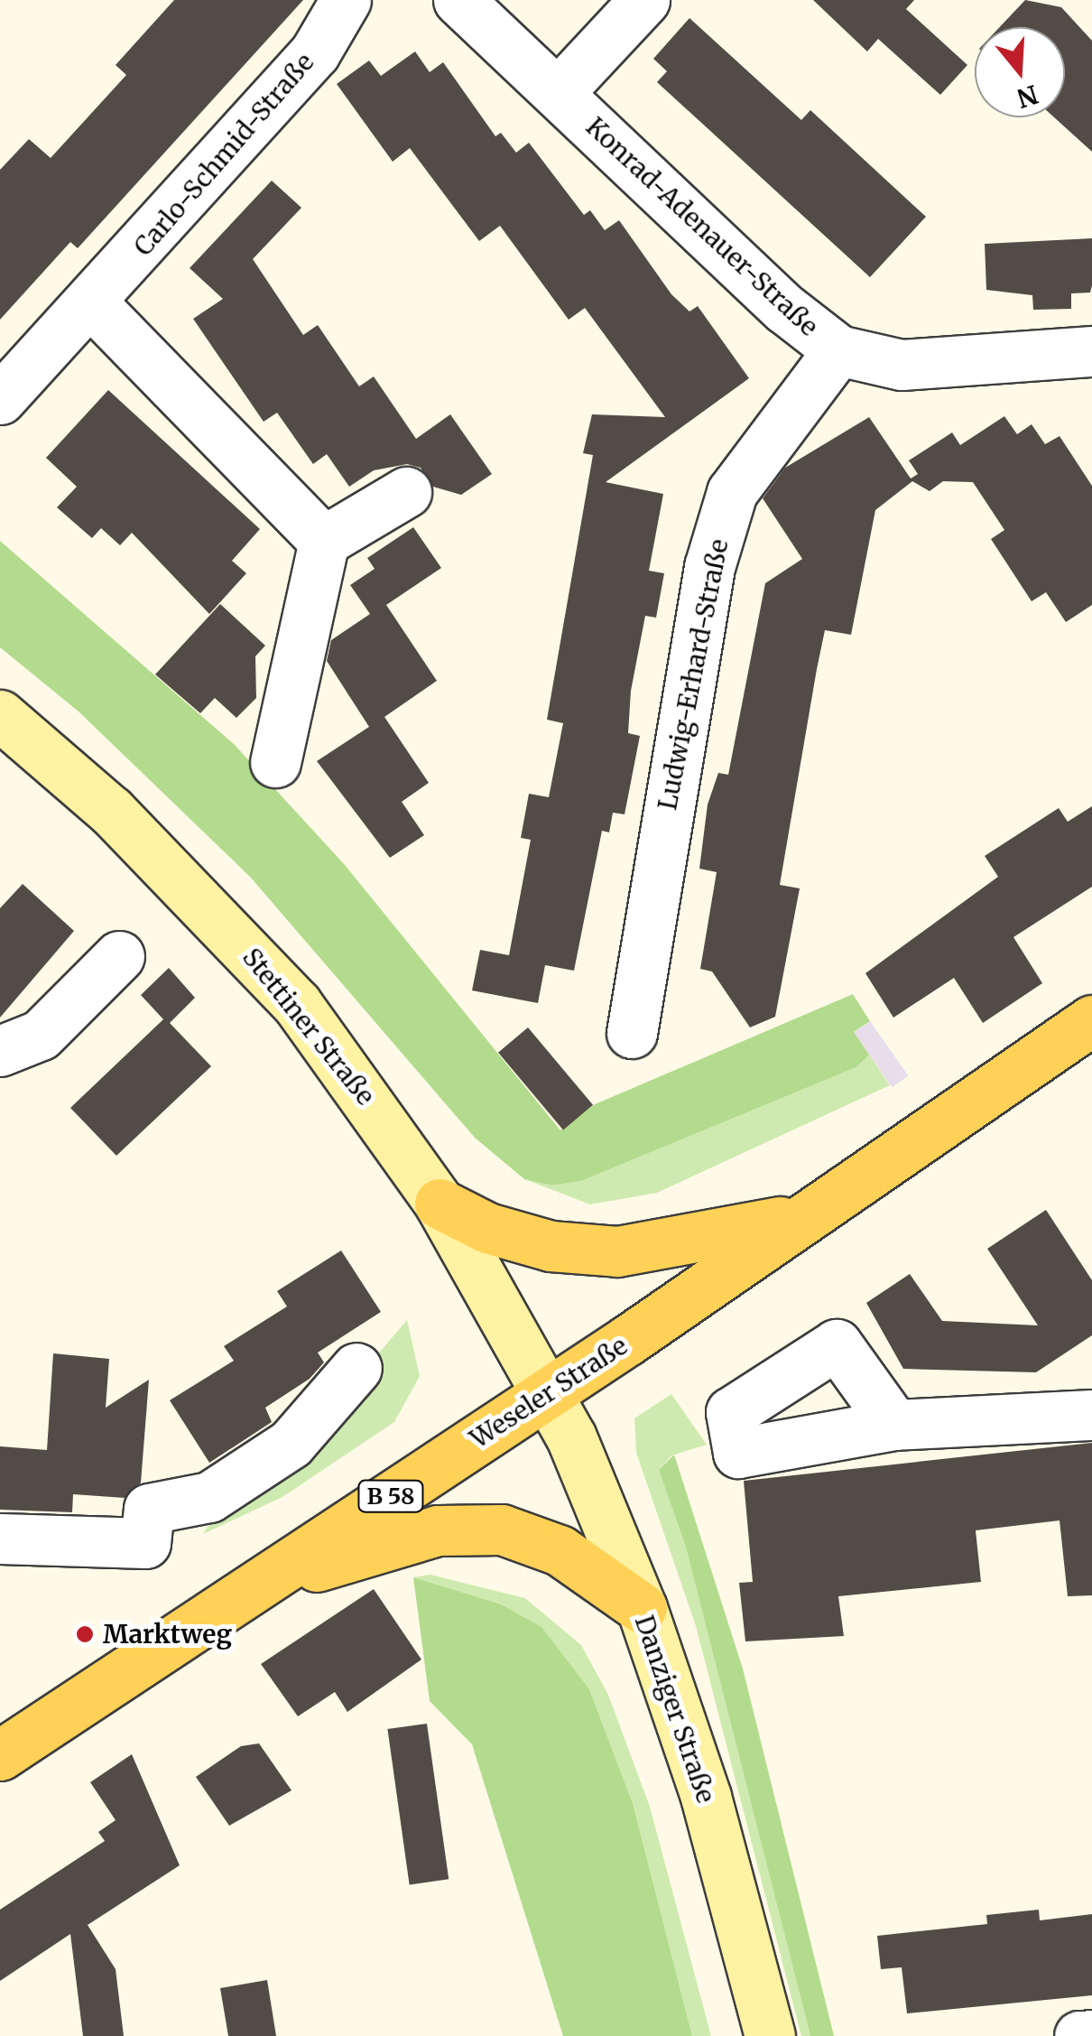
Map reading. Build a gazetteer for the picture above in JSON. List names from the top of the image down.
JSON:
{
  "streets": {
    "main road": ["Weseler Straße", "B 58"],
    "street": [
      "Carlo-Schmid-Straße",
      "Konrad-Adenauer-Straße",
      "Ludwig-Erhard-Straße",
      "Stettiner Straße",
      "Danziger Straße"
    ]
  },
  "crossings": [
    ["Konrad-Adenauer-Straße", "Ludwig-Erhard-Straße"],
    ["Stettiner Straße", "Weseler Straße"],
    ["Stettiner Straße", "Danziger Straße"],
    ["Weseler Straße", "Danziger Straße"]
  ],
  "places": ["Marktweg"],
  "north": "bottom"
}
